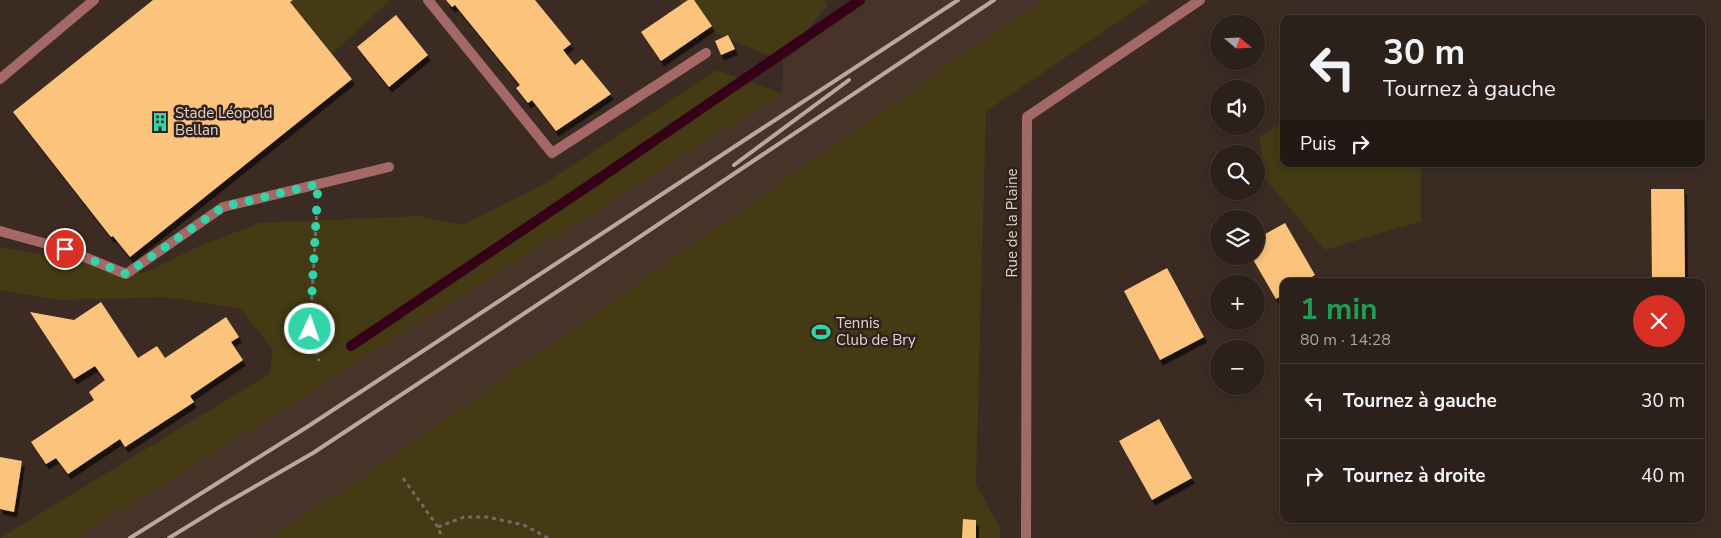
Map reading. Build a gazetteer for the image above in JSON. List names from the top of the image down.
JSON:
{
  "streets": {
    "street": ["Rue de la Plaine"]
  },
  "places": {
    "building": ["Stade Léopold Bellan"],
    "sports": ["Tennis Club de Bry"]
  },
  "north": "right",
  "page": {
    "map_buttons": ["+", "−"],
    "turn": ["30 m", "Tournez à gauche"],
    "then": "Puis",
    "heading": ["1 min", "80 m · 14:28"],
    "list": [
      {
        "name": "Tournez à gauche",
        "value": "30 m"
      },
      {
        "name": "Tournez à droite",
        "value": "40 m"
      }
    ]
  }
}
